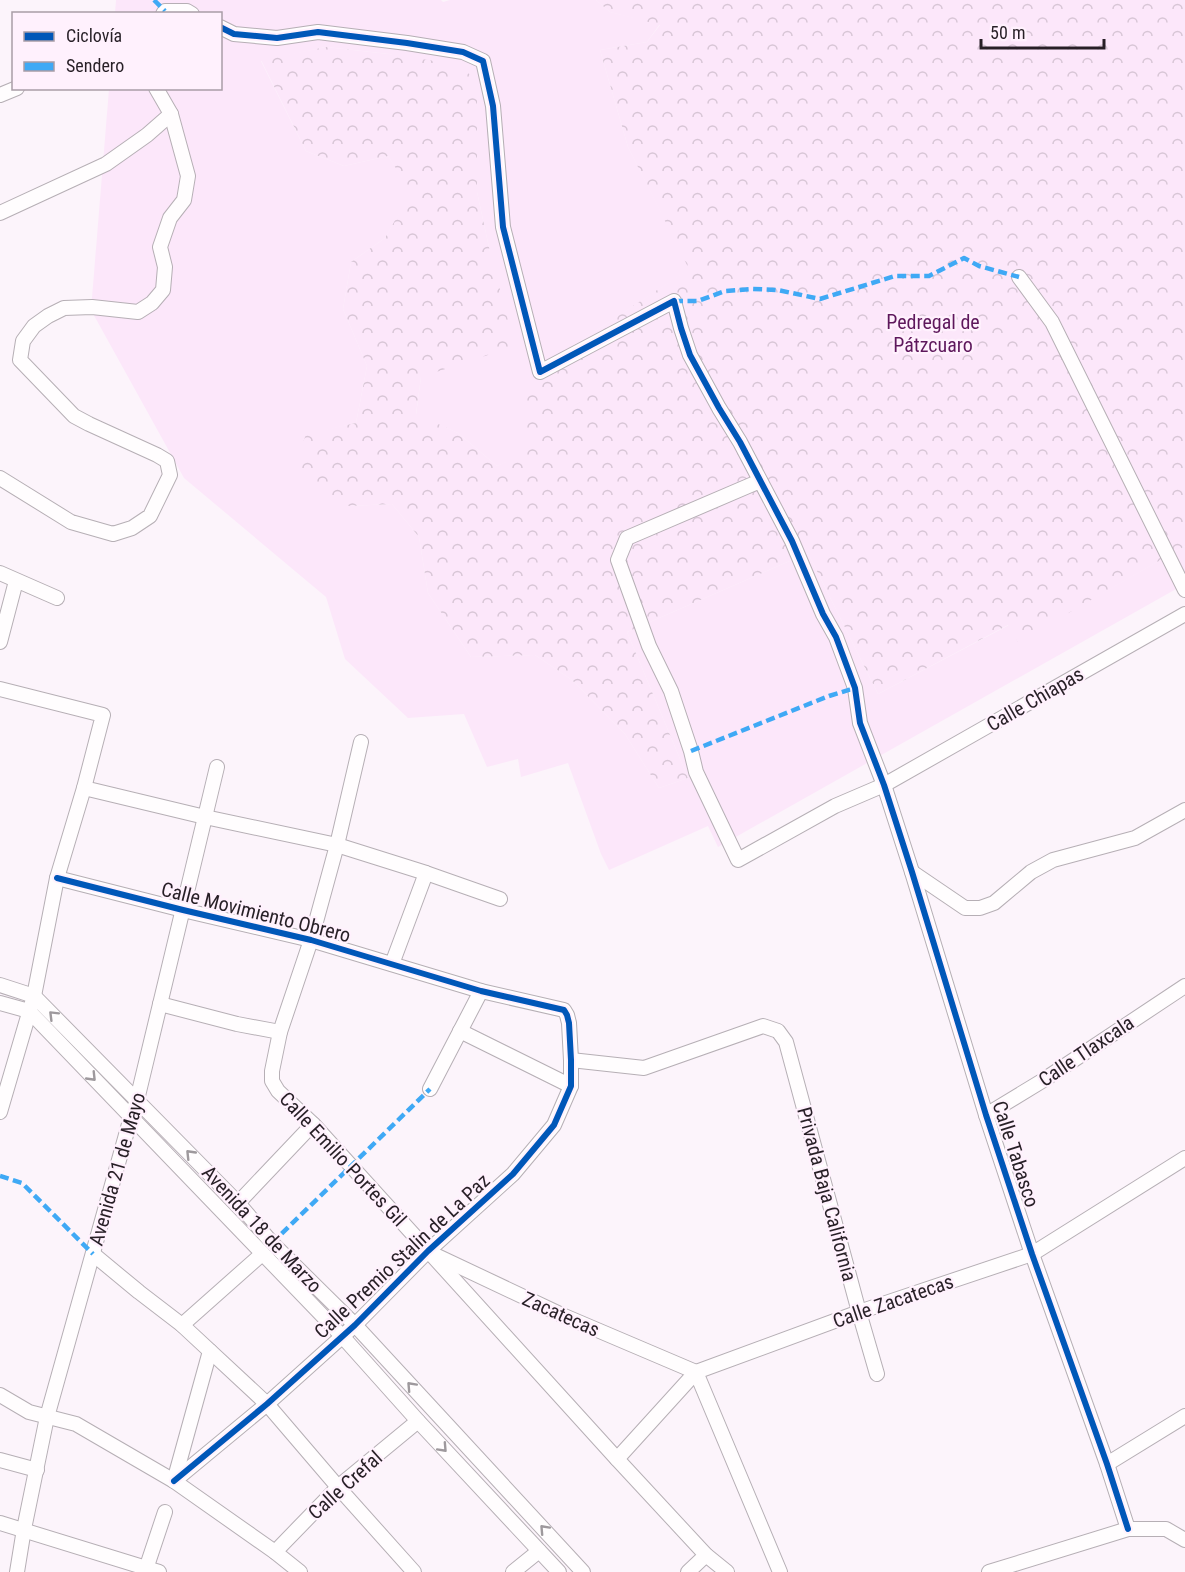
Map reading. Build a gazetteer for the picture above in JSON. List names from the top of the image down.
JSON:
{
  "streets": {
    "street": [
      "Calle Chiapas",
      "Calle Movimiento Obrero",
      "Calle Tlaxcala",
      "Calle Tabasco",
      "Calle Emilio Portes Gil",
      "Avenida 21 de Mayo",
      "Privada Baja California",
      "Avenida 18 de Marzo",
      "Calle Premio Stalin de La Paz",
      "Calle Zacatecas",
      "Zacatecas",
      "Calle Crefal"
    ]
  },
  "crossings": [
    ["Calle Chiapas", "Calle Tabasco"],
    ["Calle Movimiento Obrero", "Calle Emilio Portes Gil"],
    ["Calle Movimiento Obrero", "Avenida 21 de Mayo"],
    ["Calle Movimiento Obrero", "Calle Premio Stalin de La Paz"],
    ["Calle Tlaxcala", "Calle Tabasco"],
    ["Calle Tabasco", "Calle Zacatecas"],
    ["Calle Emilio Portes Gil", "Calle Premio Stalin de La Paz"],
    ["Calle Emilio Portes Gil", "Calle Zacatecas"],
    ["Calle Emilio Portes Gil", "Zacatecas"],
    ["Avenida 21 de Mayo", "Avenida 18 de Marzo"],
    ["Privada Baja California", "Calle Premio Stalin de La Paz"],
    ["Privada Baja California", "Calle Zacatecas"],
    ["Avenida 18 de Marzo", "Calle Premio Stalin de La Paz"],
    ["Avenida 18 de Marzo", "Calle Crefal"],
    ["Calle Premio Stalin de La Paz", "Zacatecas"],
    ["Calle Zacatecas", "Zacatecas"]
  ],
  "parks": ["Pedregal de Pátzcuaro"],
  "legend": ["Ciclovía", "Sendero"],
  "scale_bar": "50 m"
}
